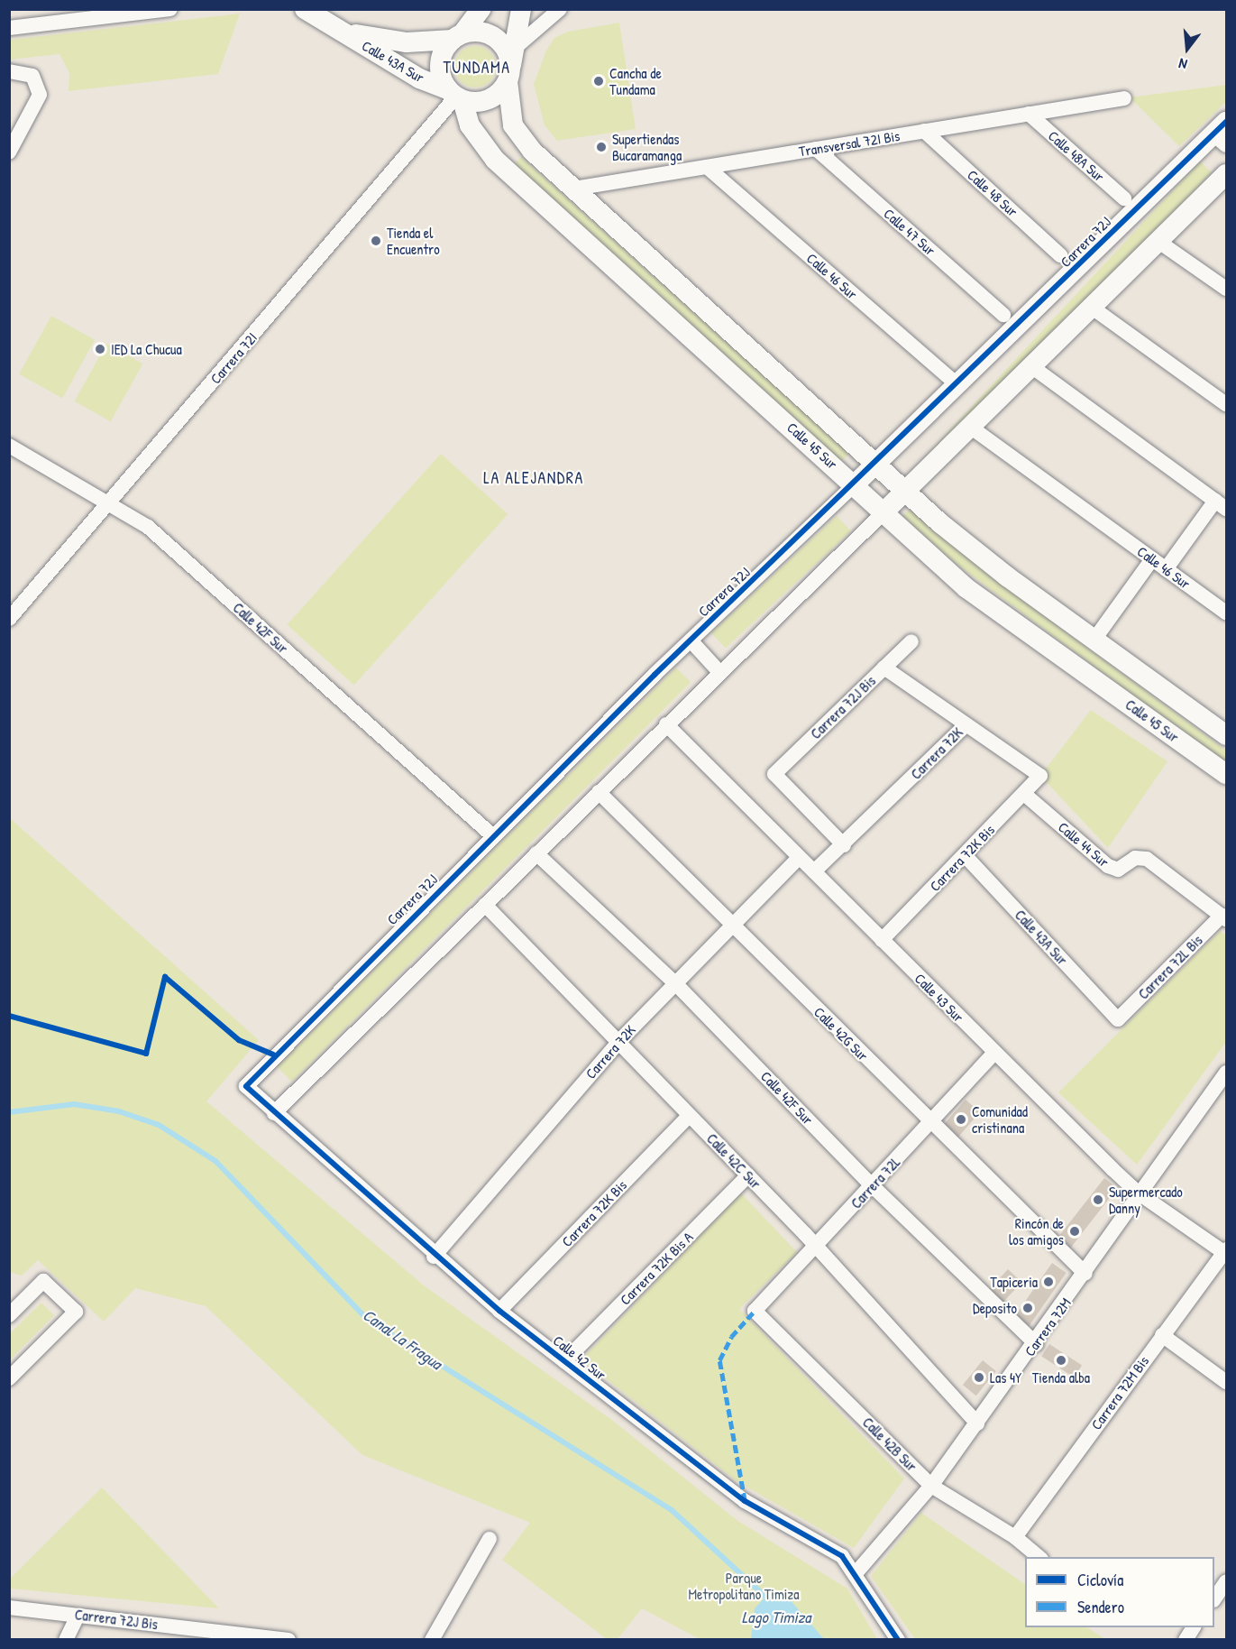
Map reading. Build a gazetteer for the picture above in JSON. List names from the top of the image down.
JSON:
{
  "streets": {
    "street": [
      "Calle 43A Sur",
      "Transversal 72I Bis",
      "Calle 48A Sur",
      "Calle 48 Sur",
      "Calle 47 Sur",
      "Carrera 72J",
      "Calle 46 Sur",
      "Carrera 72I",
      "Calle 45 Sur",
      "Calle 42F Sur",
      "Carrera 72J Bis",
      "Carrera 72K",
      "Calle 44 Sur",
      "Carrera 72K Bis",
      "Carrera 72L Bis",
      "Calle 43 Sur",
      "Calle 42G Sur",
      "Calle 42C Sur",
      "Carrera 72L",
      "Carrera 72K Bis A",
      "Carrera 72M",
      "Calle 42 Sur",
      "Carrera 72M Bis",
      "Calle 42B Sur"
    ]
  },
  "crossings": [
    ["Calle 43A Sur", "Carrera 72I"],
    ["Calle 43A Sur", "Calle 45 Sur"],
    ["Calle 43A Sur", "Carrera 72K Bis"],
    ["Calle 43A Sur", "Carrera 72L Bis"],
    ["Transversal 72I Bis", "Calle 48A Sur"],
    ["Transversal 72I Bis", "Calle 48 Sur"],
    ["Transversal 72I Bis", "Calle 47 Sur"],
    ["Transversal 72I Bis", "Calle 46 Sur"],
    ["Transversal 72I Bis", "Calle 45 Sur"],
    ["Carrera 72J", "Calle 46 Sur"],
    ["Carrera 72J", "Calle 45 Sur"],
    ["Carrera 72J", "Calle 42F Sur"],
    ["Carrera 72J", "Calle 42 Sur"],
    ["Carrera 72I", "Calle 45 Sur"],
    ["Carrera 72I", "Calle 42F Sur"],
    ["Calle 42F Sur", "Carrera 72K"],
    ["Calle 42F Sur", "Carrera 72L"],
    ["Calle 42F Sur", "Carrera 72M"],
    ["Carrera 72J Bis", "Carrera 72K"],
    ["Carrera 72K", "Carrera 72K Bis"],
    ["Carrera 72K", "Calle 43 Sur"],
    ["Carrera 72K", "Calle 42G Sur"],
    ["Carrera 72K", "Calle 42C Sur"],
    ["Carrera 72K", "Calle 42 Sur"],
    ["Calle 44 Sur", "Carrera 72K Bis"],
    ["Calle 44 Sur", "Carrera 72L Bis"],
    ["Carrera 72K Bis", "Calle 43 Sur"],
    ["Carrera 72K Bis", "Calle 42C Sur"],
    ["Carrera 72K Bis", "Calle 42 Sur"],
    ["Calle 43 Sur", "Carrera 72L"],
    ["Calle 43 Sur", "Carrera 72M"],
    ["Calle 43 Sur", "Carrera 72M Bis"],
    ["Calle 42G Sur", "Carrera 72L"],
    ["Calle 42G Sur", "Carrera 72M"],
    ["Calle 42C Sur", "Carrera 72L"],
    ["Calle 42C Sur", "Carrera 72K Bis A"],
    ["Calle 42C Sur", "Carrera 72M"],
    ["Carrera 72L", "Calle 42B Sur"],
    ["Carrera 72K Bis A", "Calle 42 Sur"],
    ["Carrera 72M", "Calle 42 Sur"],
    ["Carrera 72M", "Calle 42B Sur"],
    ["Carrera 72M Bis", "Calle 42B Sur"]
  ],
  "districts": ["TUNDAMA", "LA ALEJANDRA"],
  "water": ["Canal La Fragua", "Lago Timiza"],
  "parks": ["Parque Metropolitano Timiza"],
  "places": [
    "Cancha de Tundama",
    "Supertiendas Bucaramanga",
    "Tienda el Encuentro",
    "IED La Chucua",
    "Comunidad cristinana",
    "Supermercado Danny",
    "Rincón de los amigos",
    "Tapiceria",
    "Deposito",
    "Tienda alba",
    "Las 4Y"
  ],
  "legend": ["Ciclovía", "Sendero"],
  "north": "bottom"
}
